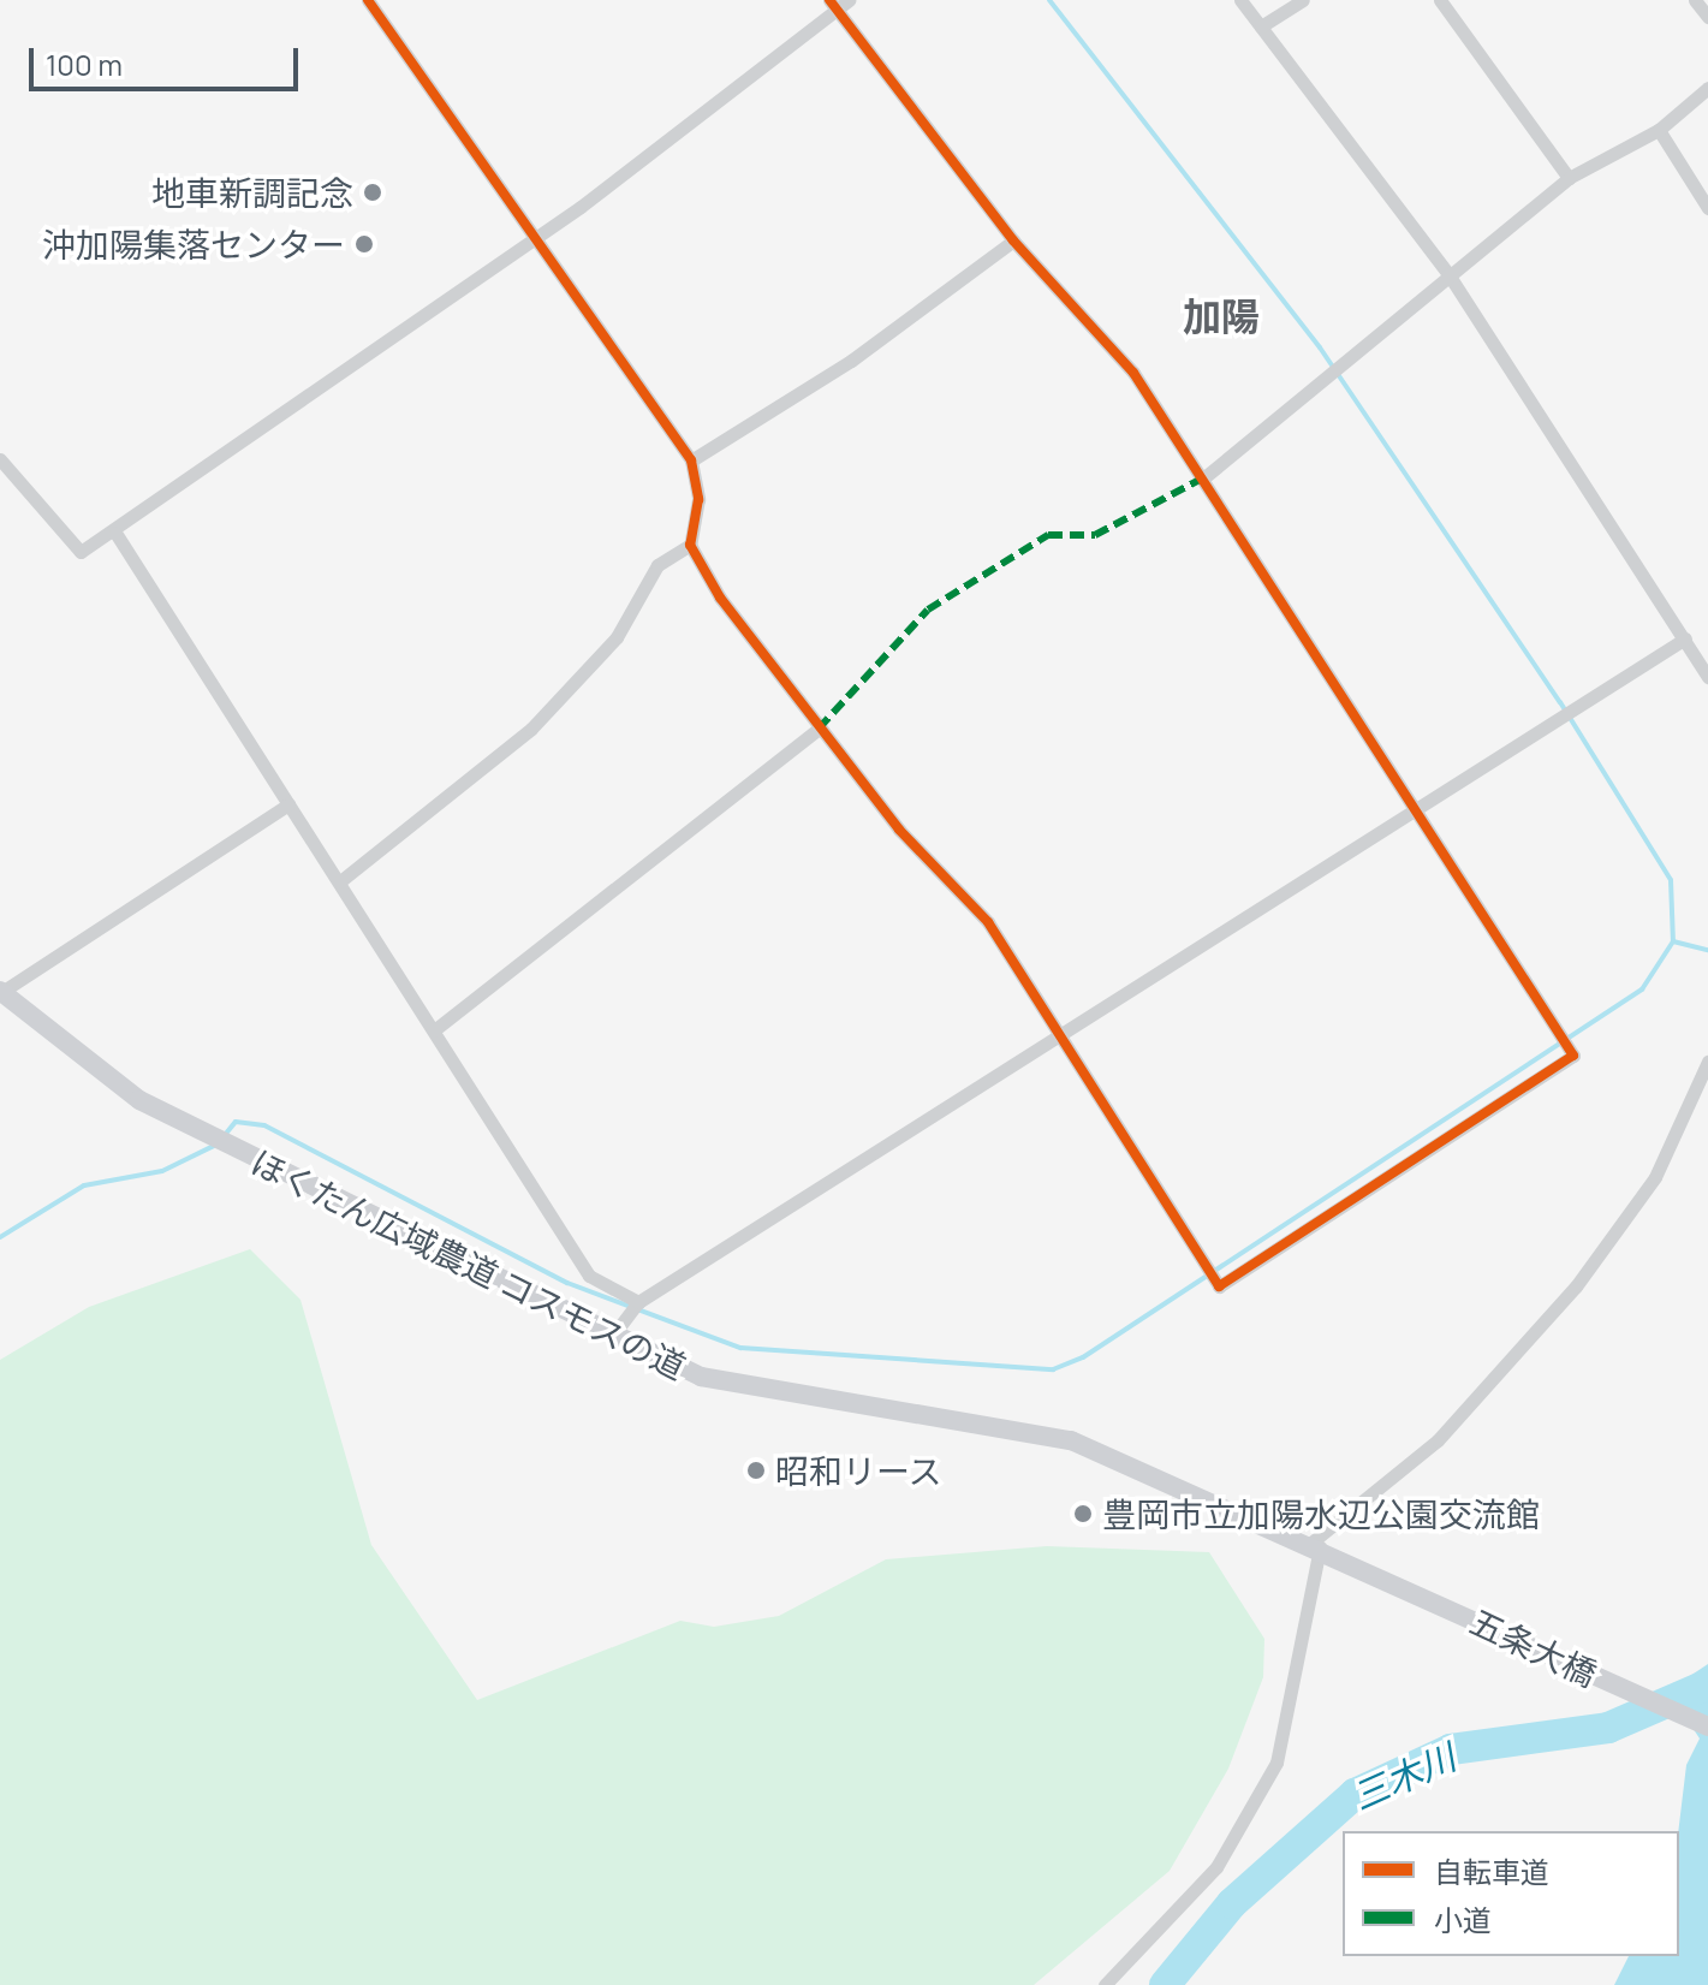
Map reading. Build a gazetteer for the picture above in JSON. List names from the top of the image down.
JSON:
{
  "streets": {
    "street": ["ほくたん広域農道 コスモスの道", "五条大橋"]
  },
  "crossings": [
    ["ほくたん広域農道 コスモスの道", "五条大橋"]
  ],
  "districts": ["加陽"],
  "water": ["三木川"],
  "places": [
    "地車新調記念",
    "沖加陽集落センター",
    "昭和リース",
    "豊岡市立加陽水辺公園交流館"
  ],
  "legend": ["自転車道", "小道"],
  "scale_bar": "100 m"
}
